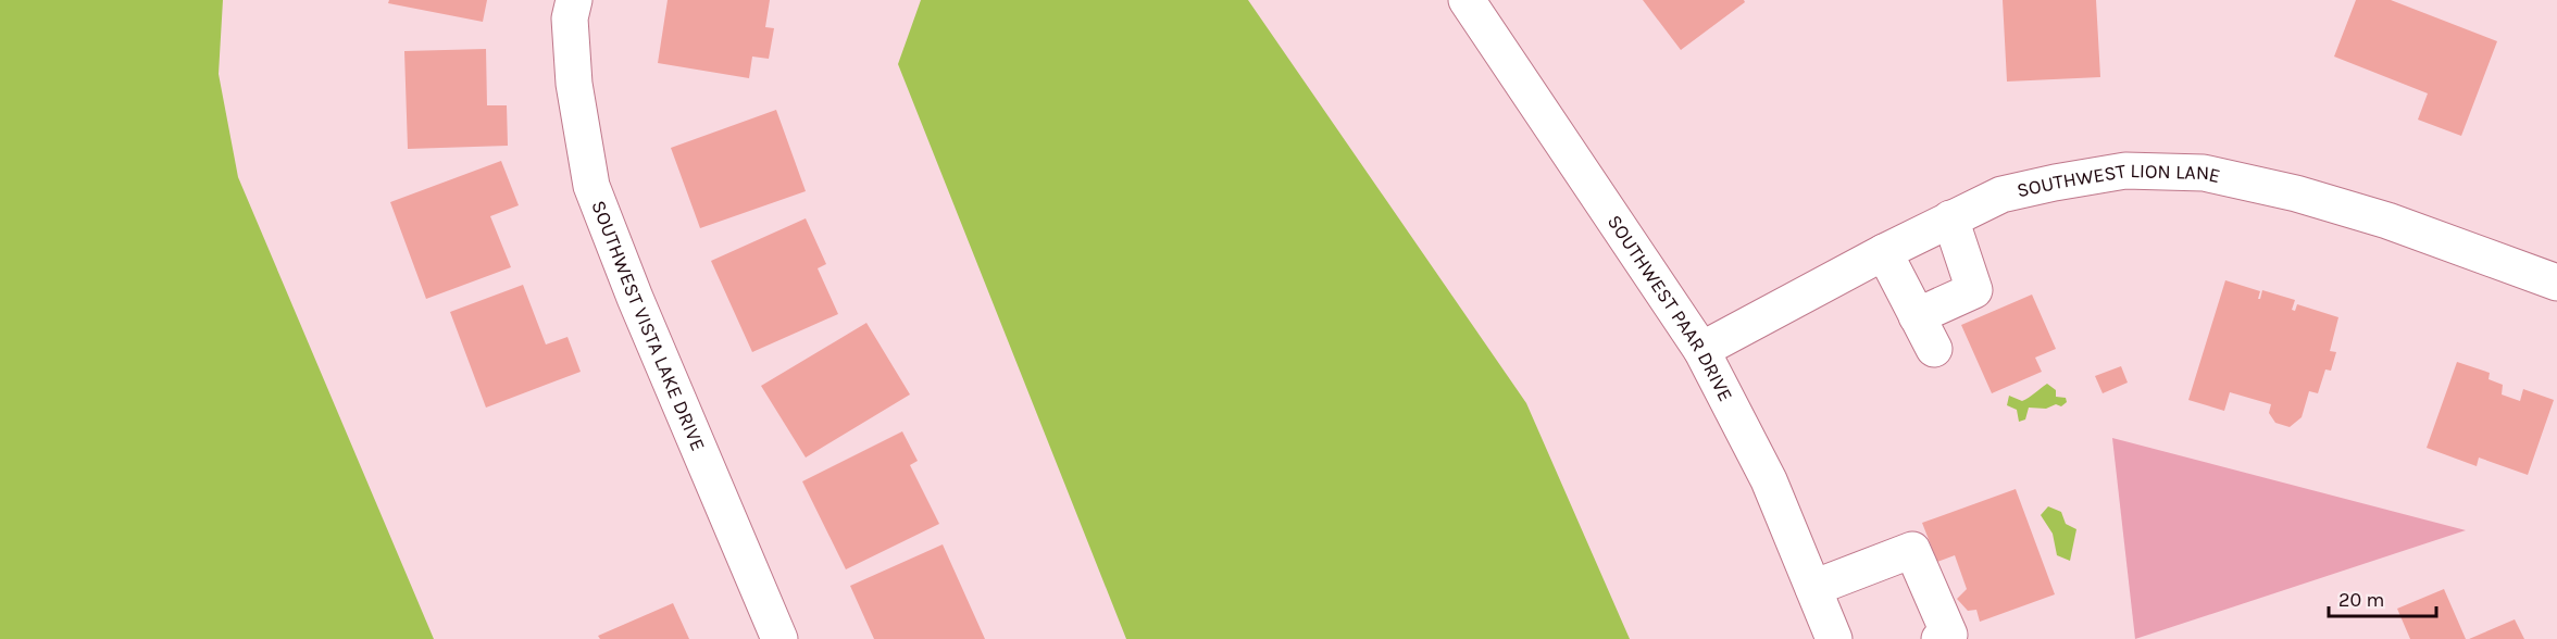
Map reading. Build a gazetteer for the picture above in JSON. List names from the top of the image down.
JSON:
{
  "streets": {
    "street": ["SOUTHWEST LION LANE", "SOUTHWEST PAAR DRIVE", "SOUTHWEST VISTA LAKE DRIVE"]
  },
  "crossings": [
    ["SOUTHWEST LION LANE", "SOUTHWEST PAAR DRIVE"]
  ],
  "scale_bar": "20 m"
}
